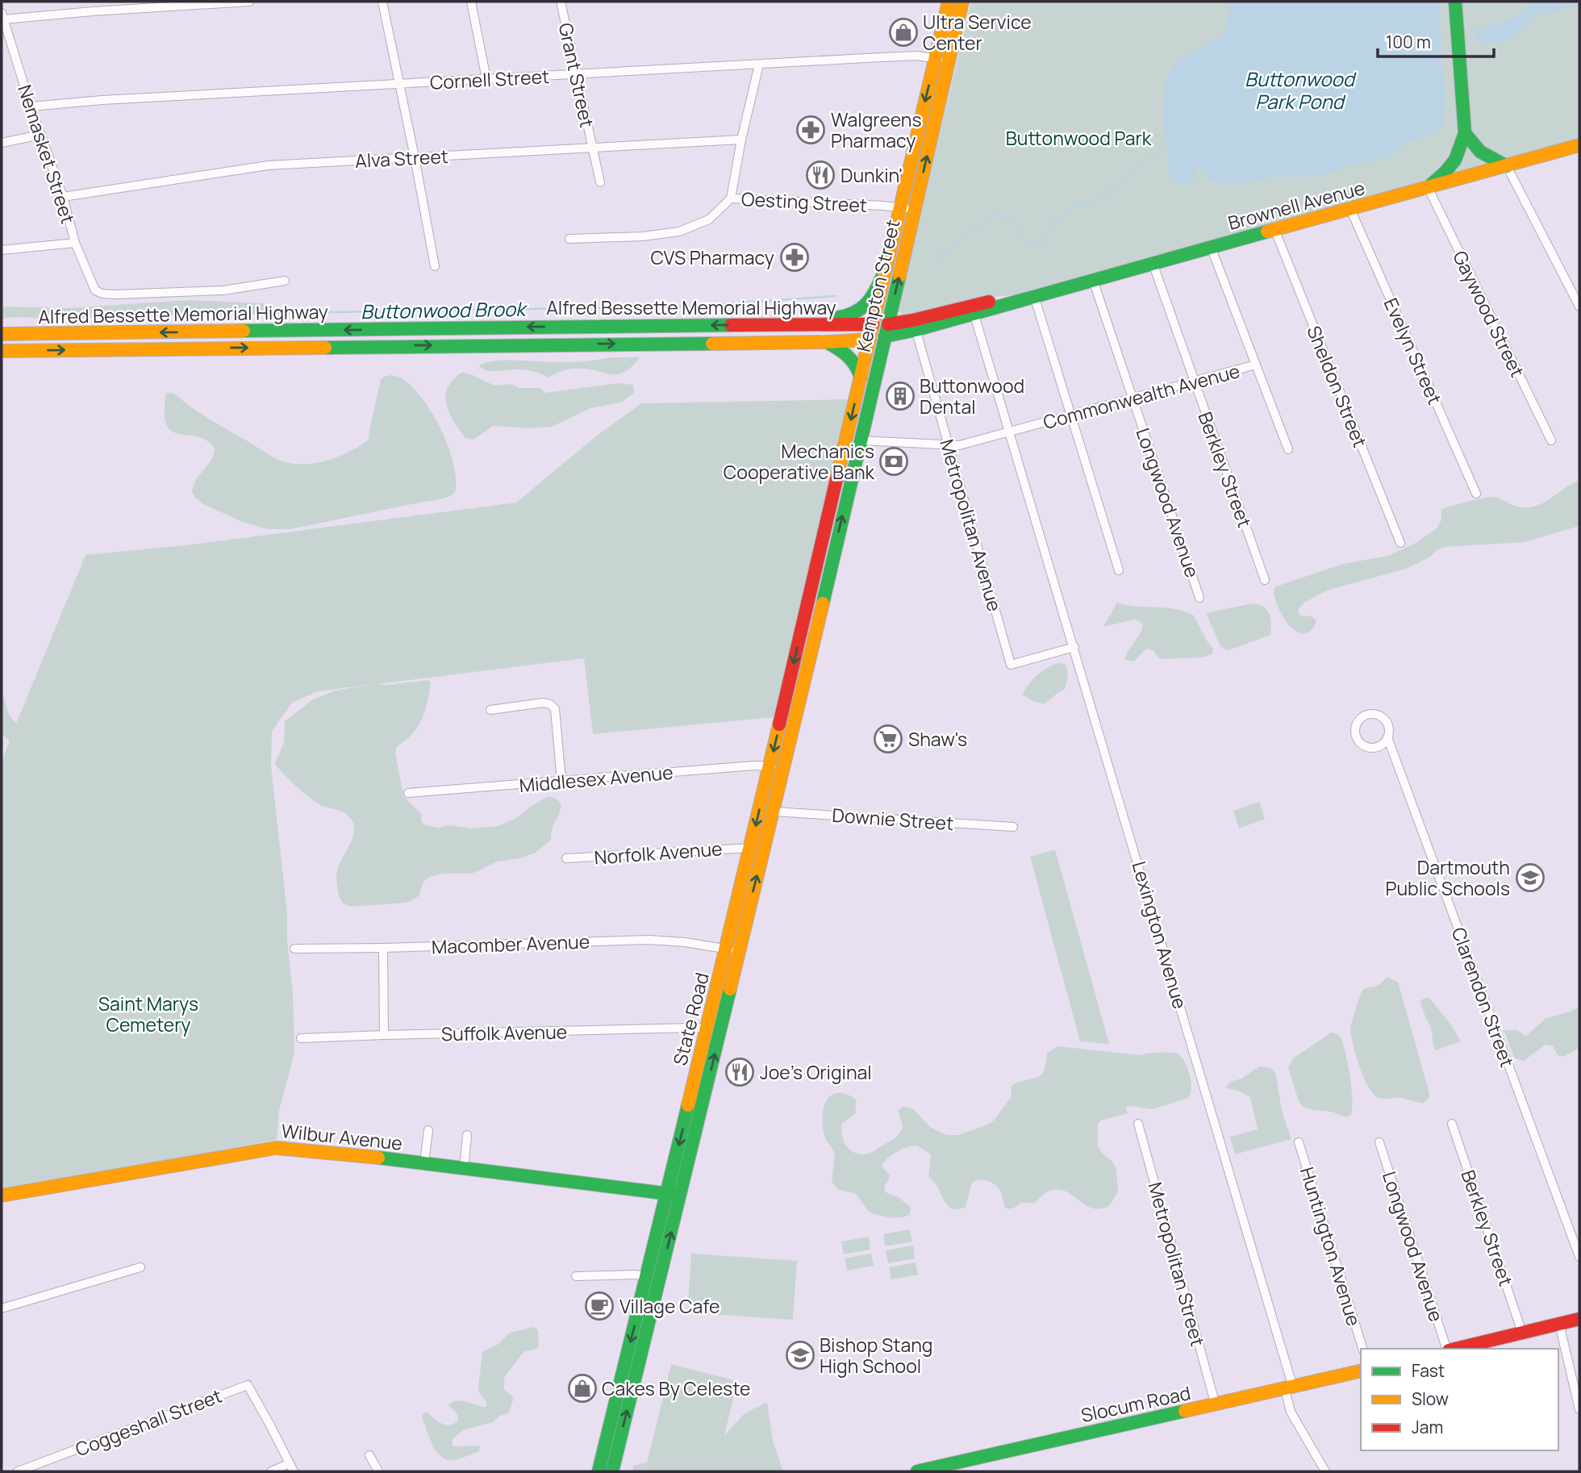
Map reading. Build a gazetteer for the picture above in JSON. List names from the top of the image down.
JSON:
{
  "streets": {
    "main road": [
      "Brownell Avenue",
      "Kempton Street",
      "Alfred Bessette Memorial Highway",
      "State Road",
      "Wilbur Avenue",
      "Slocum Road"
    ],
    "street": [
      "Grant Street",
      "Cornell Street",
      "Nemasket Street",
      "Alva Street",
      "Oesting Street",
      "Gaywood Street",
      "Evelyn Street",
      "Sheldon Street",
      "Commonwealth Avenue",
      "Berkley Street",
      "Longwood Avenue",
      "Metropolitan Avenue",
      "Middlesex Avenue",
      "Downie Street",
      "Norfolk Avenue",
      "Lexington Avenue",
      "Macomber Avenue",
      "Clarendon Street",
      "Suffolk Avenue",
      "Huntington Avenue",
      "Metropolitan Street",
      "Coggeshall Street"
    ]
  },
  "crossings": [
    ["Grant Street", "Cornell Street"],
    ["Grant Street", "Alva Street"],
    ["Cornell Street", "Nemasket Street"],
    ["Cornell Street", "Kempton Street"],
    ["Nemasket Street", "Alva Street"],
    ["Oesting Street", "Kempton Street"],
    ["Brownell Avenue", "Kempton Street"],
    ["Brownell Avenue", "Alfred Bessette Memorial Highway"],
    ["Brownell Avenue", "Gaywood Street"],
    ["Brownell Avenue", "Evelyn Street"],
    ["Brownell Avenue", "Sheldon Street"],
    ["Brownell Avenue", "Berkley Street"],
    ["Brownell Avenue", "Longwood Avenue"],
    ["Brownell Avenue", "Metropolitan Avenue"],
    ["Brownell Avenue", "Lexington Avenue"],
    ["Kempton Street", "Alfred Bessette Memorial Highway"],
    ["Kempton Street", "Commonwealth Avenue"],
    ["Kempton Street", "State Road"],
    ["Commonwealth Avenue", "Berkley Street"],
    ["Commonwealth Avenue", "Longwood Avenue"],
    ["Commonwealth Avenue", "Metropolitan Avenue"],
    ["Commonwealth Avenue", "Lexington Avenue"],
    ["Metropolitan Avenue", "Lexington Avenue"],
    ["Middlesex Avenue", "State Road"],
    ["Downie Street", "State Road"],
    ["Norfolk Avenue", "State Road"],
    ["Lexington Avenue", "Slocum Road"],
    ["Macomber Avenue", "State Road"],
    ["State Road", "Suffolk Avenue"],
    ["State Road", "Wilbur Avenue"],
    ["Metropolitan Street", "Slocum Road"]
  ],
  "water": ["Buttonwood Park Pond", "Buttonwood Brook"],
  "parks": ["Buttonwood Park", "Saint Marys Cemetery"],
  "places": {
    "shop": ["Ultra Service Center", "Cakes By Celeste"],
    "pharmacy": ["Walgreens Pharmacy", "CVS Pharmacy"],
    "restaurant": ["Dunkin'", "Joe's Original"],
    "building": ["Buttonwood Dental"],
    "bank": ["Mechanics Cooperative Bank"],
    "supermarket": ["Shaw's"],
    "school or university": ["Dartmouth Public Schools", "Bishop Stang High School"],
    "cafe": ["Village Cafe"]
  },
  "legend": ["Fast", "Slow", "Jam"],
  "scale_bar": "100 m"
}
